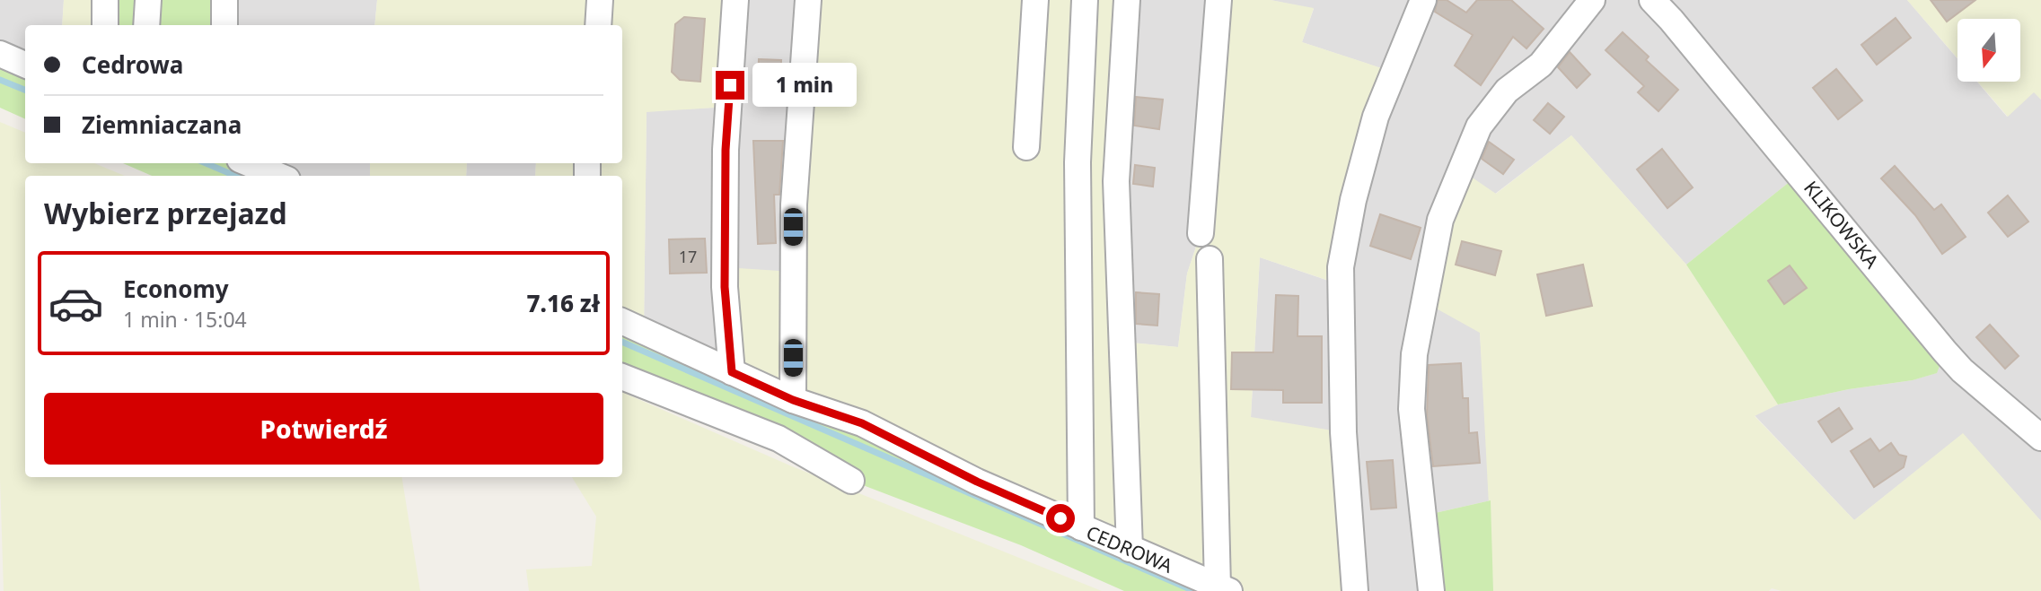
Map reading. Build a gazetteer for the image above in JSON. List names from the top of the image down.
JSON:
{
  "streets": {
    "street": ["KLIKOWSKA", "CEDROWA"]
  },
  "house_numbers": ["17"],
  "north": "bottom",
  "page": {
    "banner": ["Cedrowa", "Ziemniaczana"],
    "bubble": "1 min",
    "heading": "Wybierz przejazd",
    "list": [
      {
        "name": "Economy",
        "note": "1 min · 15:04",
        "value": "7.16 zł"
      }
    ],
    "buttons": "Potwierdź"
  }
}
